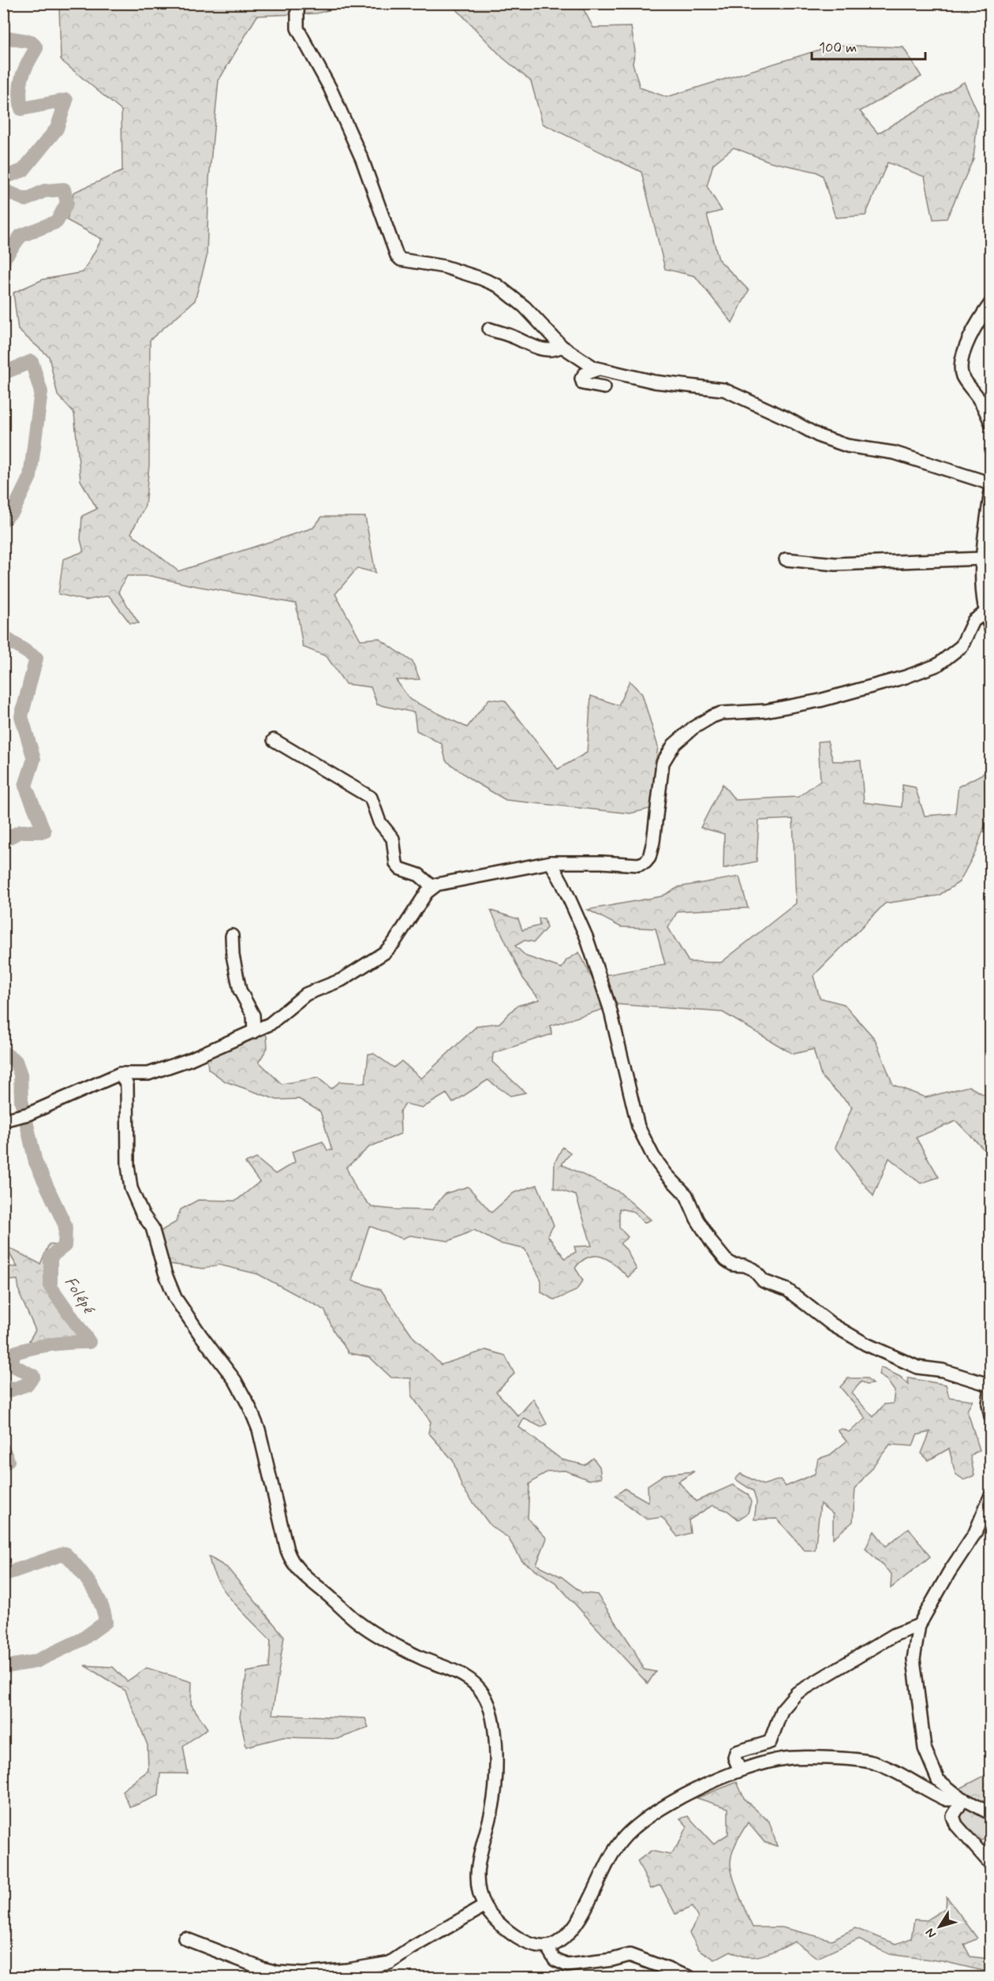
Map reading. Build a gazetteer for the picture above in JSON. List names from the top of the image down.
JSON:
{
  "water": ["Folépé"],
  "scale_bar": "100 m",
  "north": "bottom left"
}
